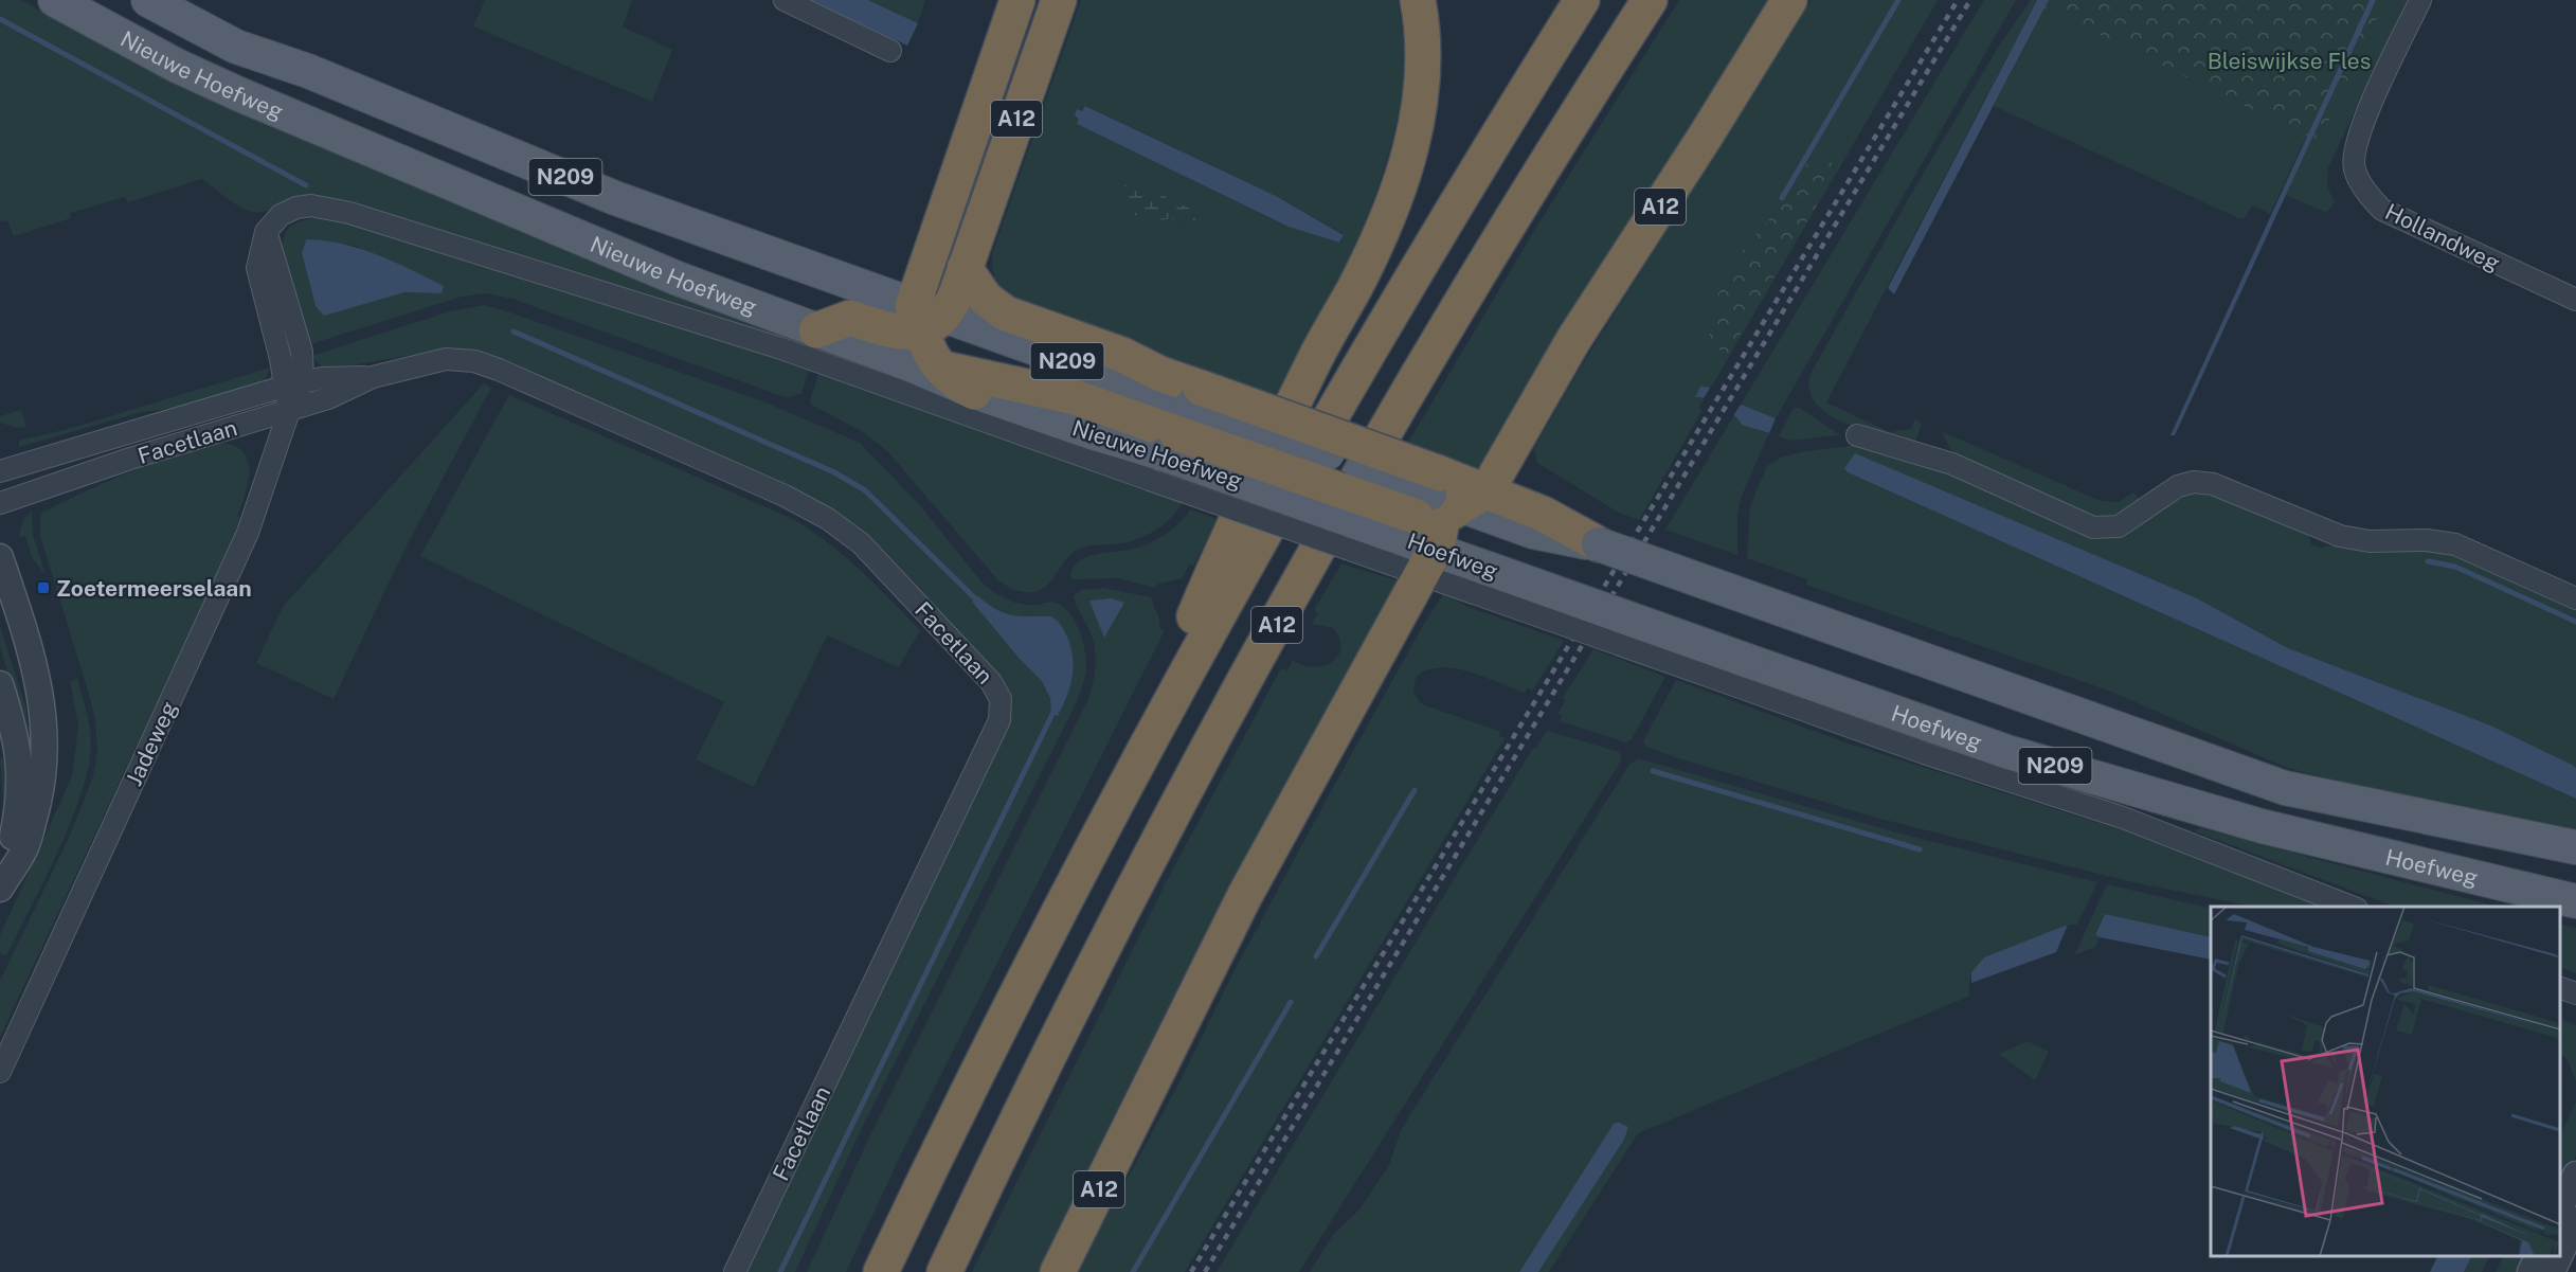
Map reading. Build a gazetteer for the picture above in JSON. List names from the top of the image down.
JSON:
{
  "streets": {
    "highway": ["A12", "N209"],
    "main road": ["Nieuwe Hoefweg", "Hoefweg"],
    "street": ["Hollandweg", "Facetlaan", "Jadeweg"]
  },
  "crossings": [
    ["Nieuwe Hoefweg", "A12"],
    ["Nieuwe Hoefweg", "N209"],
    ["Nieuwe Hoefweg", "Facetlaan"],
    ["Nieuwe Hoefweg", "Hoefweg"],
    ["A12", "N209"],
    ["A12", "Hoefweg"],
    ["N209", "Hoefweg"],
    ["Facetlaan", "Jadeweg"]
  ],
  "parks": ["Bleiswijkse Fles"],
  "places": {
    "transit": ["Zoetermeerselaan"]
  }
}
